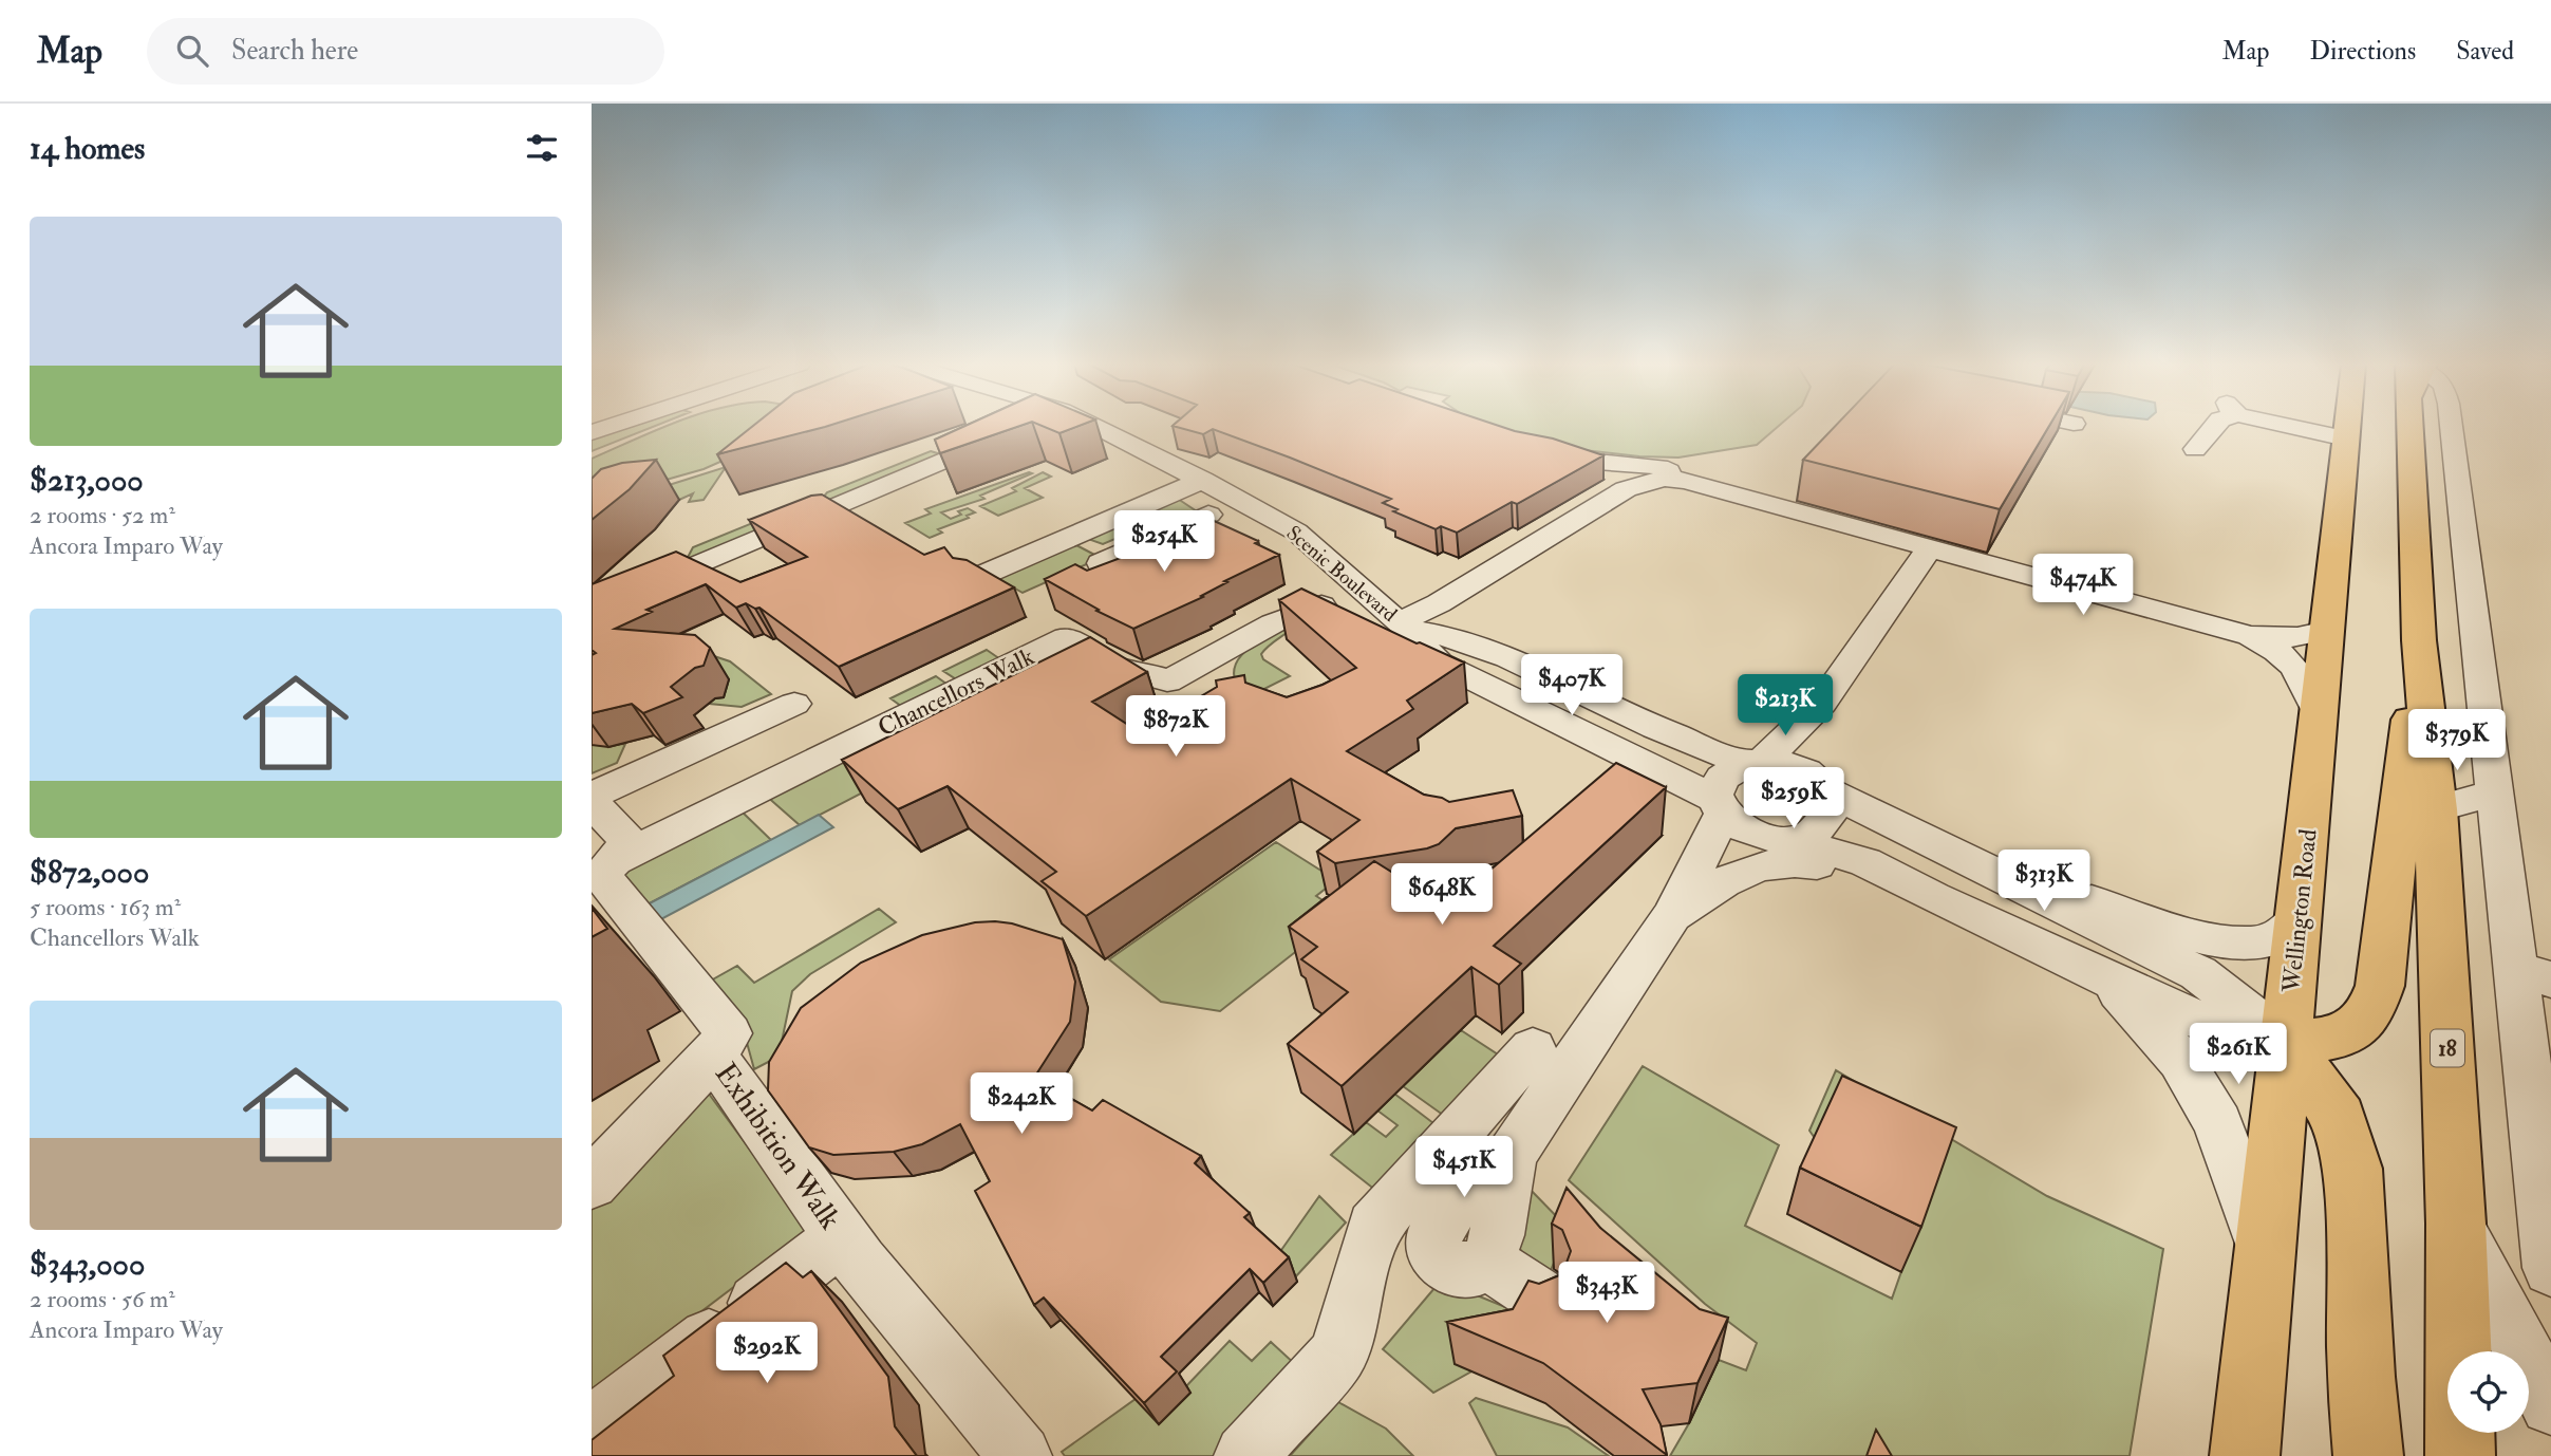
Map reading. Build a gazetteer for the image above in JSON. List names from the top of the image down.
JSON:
{
  "streets": {
    "highway": ["Wellington Road", "18"],
    "street": ["Scenic Boulevard", "Chancellors Walk", "Exhibition Walk"]
  },
  "crossings": [
    ["Chancellors Walk", "Exhibition Walk"]
  ],
  "page": {
    "header": "Map",
    "search": "Search here",
    "nav": ["Map", "Directions", "Saved"],
    "heading": "14 homes",
    "list": [
      {
        "name": "$213,000",
        "note": "2 rooms · 52 m² · Ancora Imparo Way"
      },
      {
        "name": "$872,000",
        "note": "5 rooms · 163 m² · Chancellors Walk"
      },
      {
        "name": "$343,000",
        "note": "2 rooms · 56 m² · Ancora Imparo Way"
      }
    ],
    "price": [
      "$254K",
      "$474K",
      "$407K",
      "$213K",
      "$872K",
      "$379K",
      "$259K",
      "$313K",
      "$648K",
      "$261K",
      "$242K",
      "$451K",
      "$343K",
      "$292K"
    ]
  }
}
